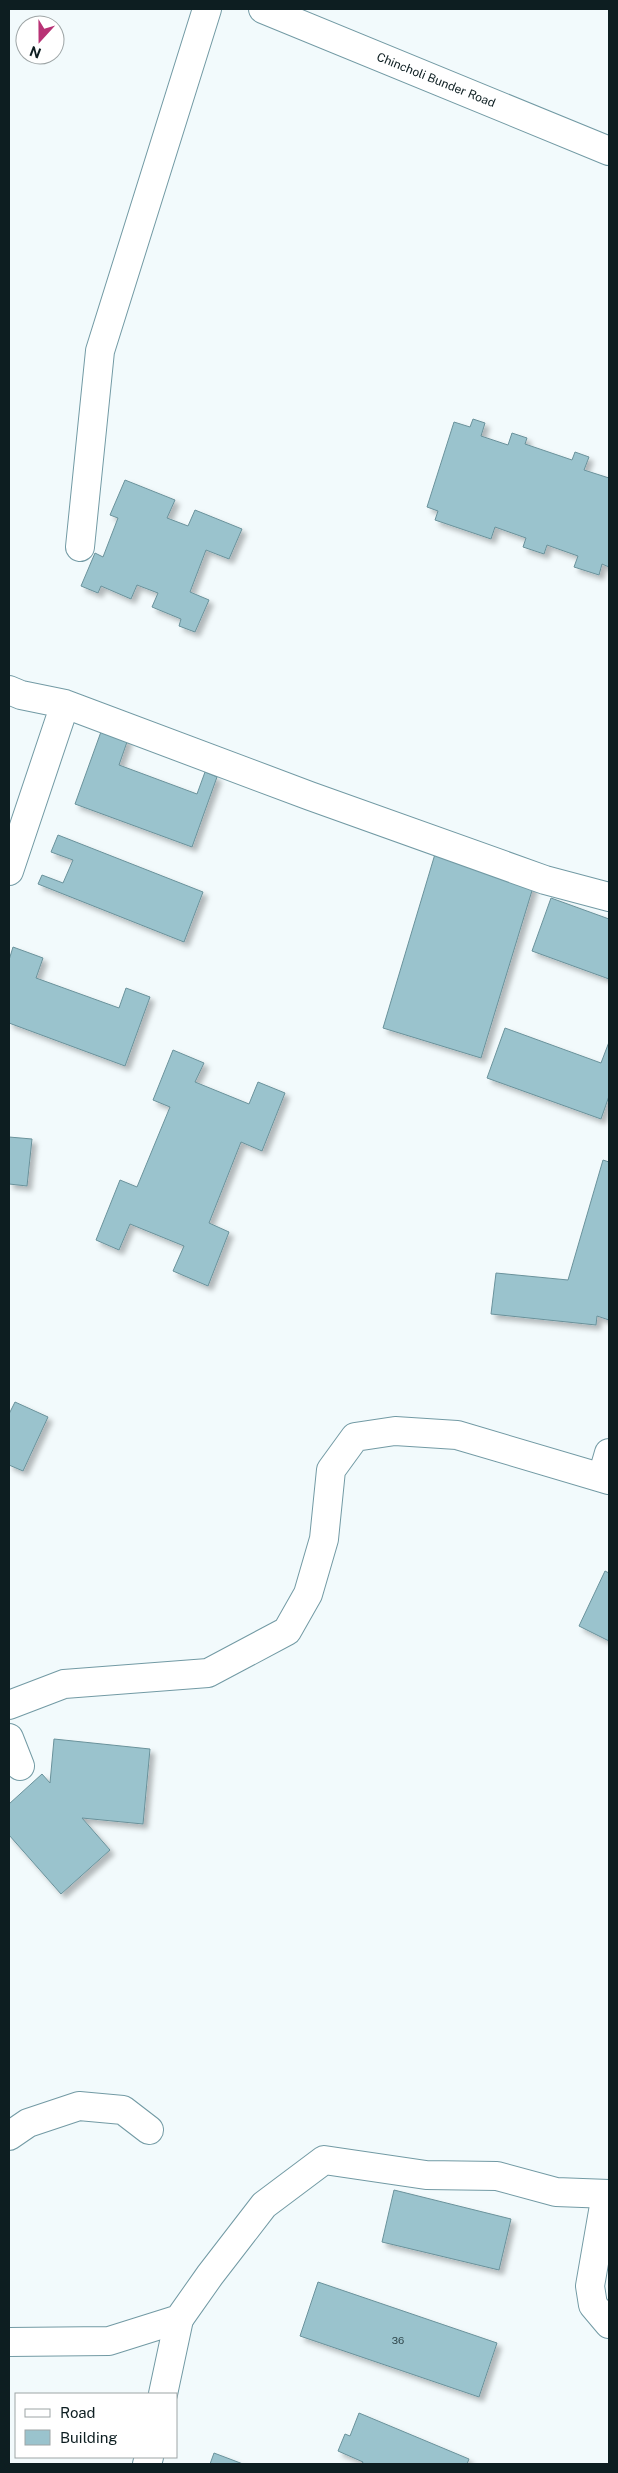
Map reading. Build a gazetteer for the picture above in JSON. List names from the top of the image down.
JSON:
{
  "streets": {
    "street": ["Chincholi Bunder Road"]
  },
  "house_numbers": ["36"],
  "legend": ["Road", "Building"],
  "north": "bottom"
}
